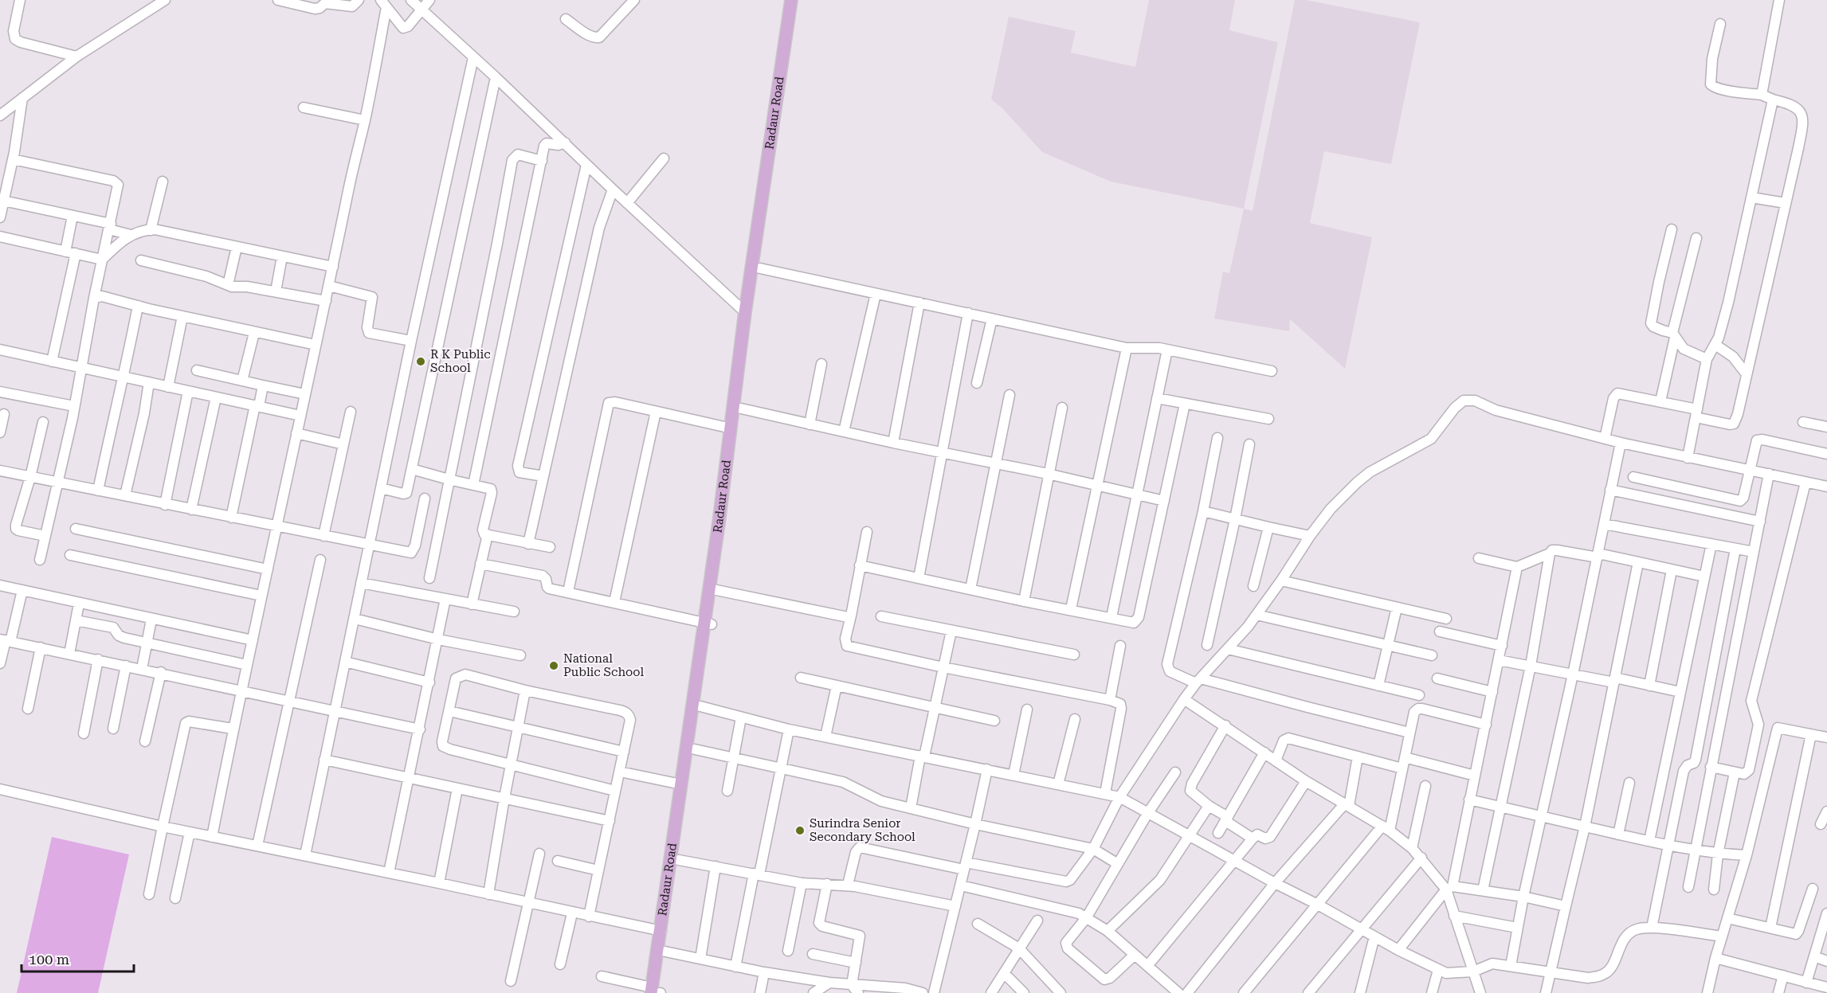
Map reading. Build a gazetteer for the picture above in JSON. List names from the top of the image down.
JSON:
{
  "streets": {
    "main road": ["Radaur Road"]
  },
  "places": ["R K Public School", "National Public School", "Surindra Senior Secondary School"],
  "scale_bar": "100 m"
}
